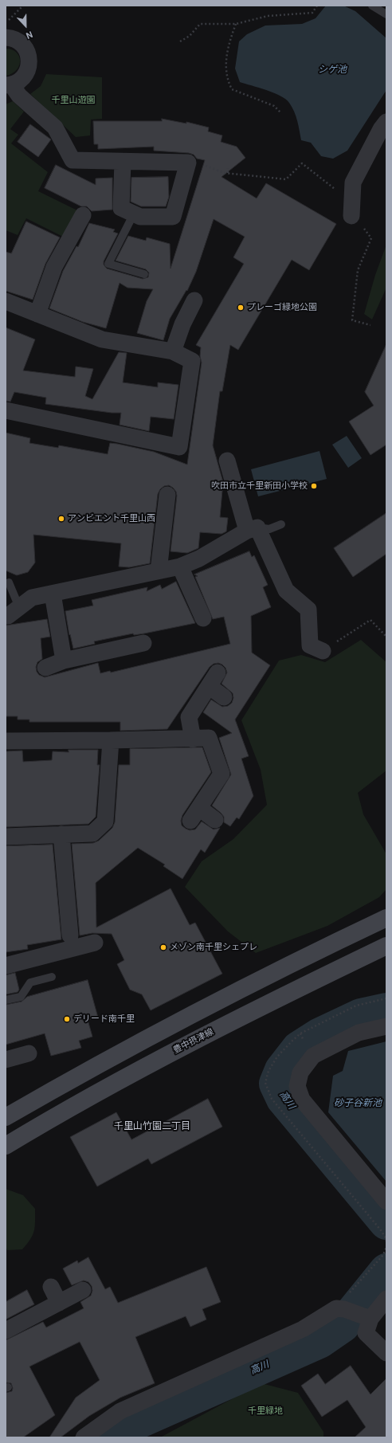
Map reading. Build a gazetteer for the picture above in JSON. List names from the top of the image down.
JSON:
{
  "streets": {
    "main road": ["豊中摂津線"]
  },
  "districts": ["千里山竹園二丁目"],
  "water": ["シゲ池", "高川", "砂子谷新池"],
  "parks": ["千里山遊園", "千里緑地"],
  "places": [
    "プレーゴ緑地公園",
    "吹田市立千里新田小学校",
    "アンビエント千里山西",
    "メゾン南千里シェプレ",
    "デリード南千里"
  ],
  "north": "bottom"
}
